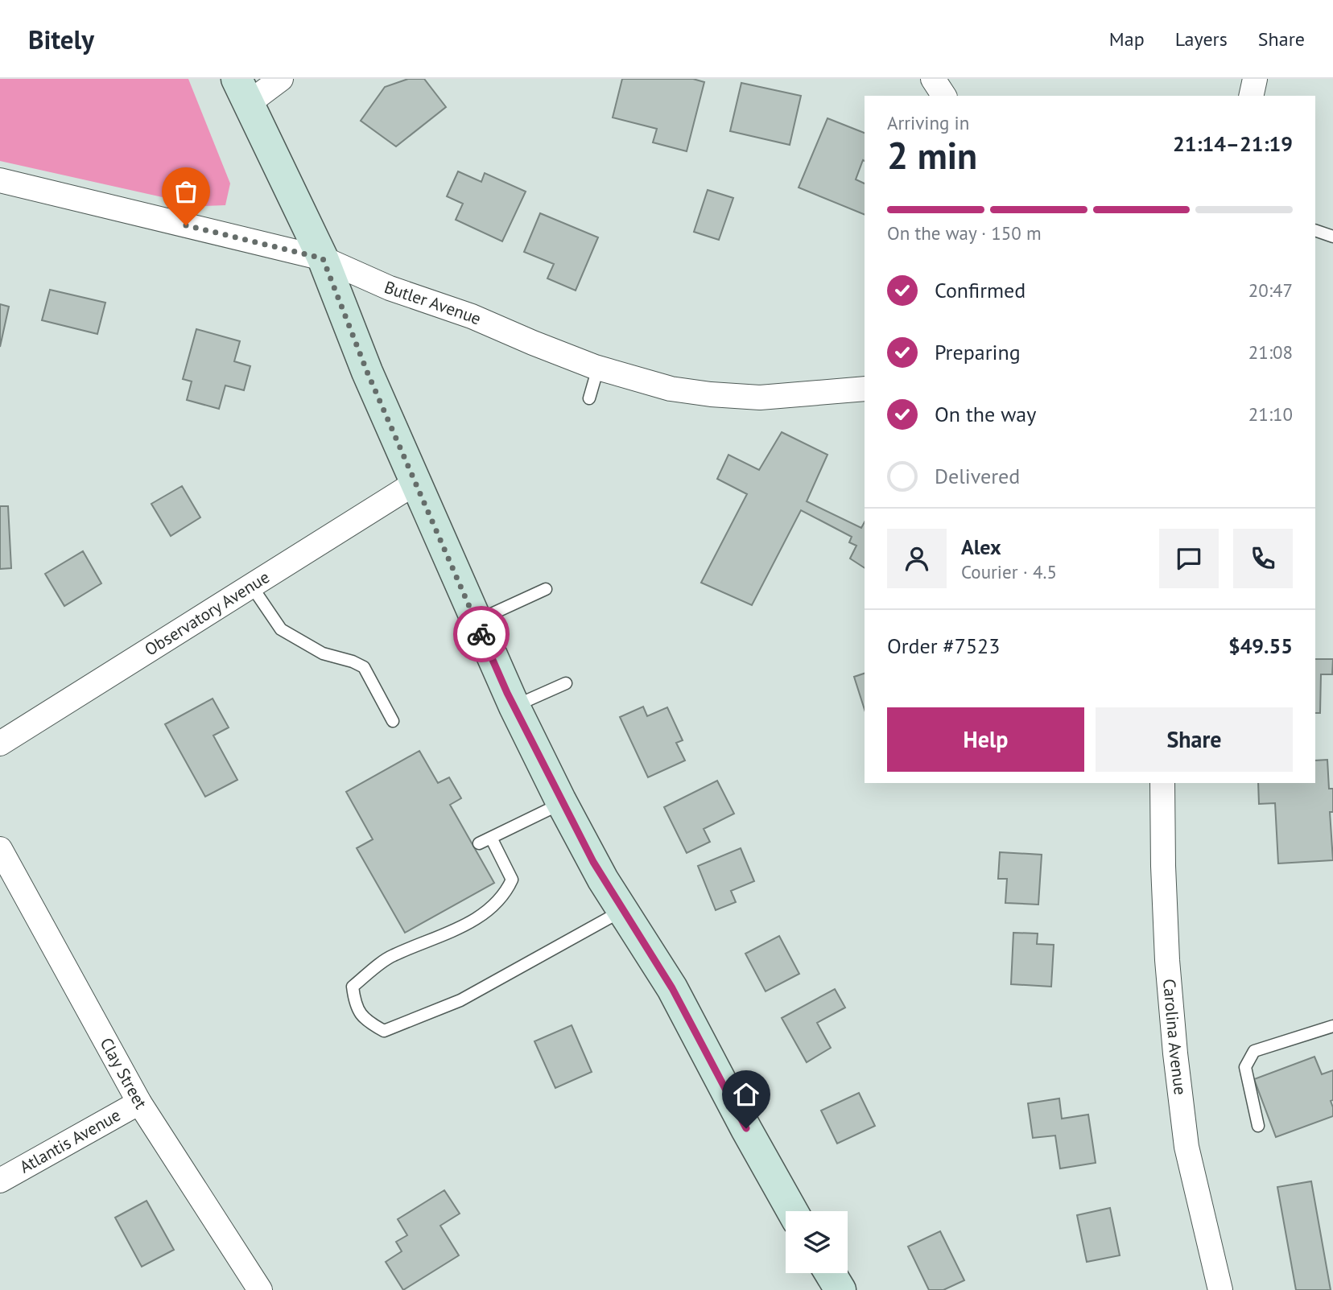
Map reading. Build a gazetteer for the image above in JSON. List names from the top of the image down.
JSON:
{
  "streets": {
    "street": [
      "Butler Avenue",
      "Observatory Avenue",
      "Carolina Avenue",
      "Clay Street",
      "Atlantis Avenue"
    ]
  },
  "crossings": [
    ["Clay Street", "Atlantis Avenue"]
  ],
  "page": {
    "header": "Bitely",
    "nav": ["Map", "Layers", "Share"],
    "heading": ["2 min", "Arriving in", "21:14–21:19"],
    "panel": [
      "Alex",
      "Courier · 4.5",
      "Order #7523",
      "$49.55"
    ],
    "bar": "On the way · 150 m",
    "list": [
      ["Confirmed", "20:47"],
      ["Preparing", "21:08"],
      ["On the way", "21:10"],
      "Delivered"
    ],
    "buttons": ["Help", "Share"]
  }
}
